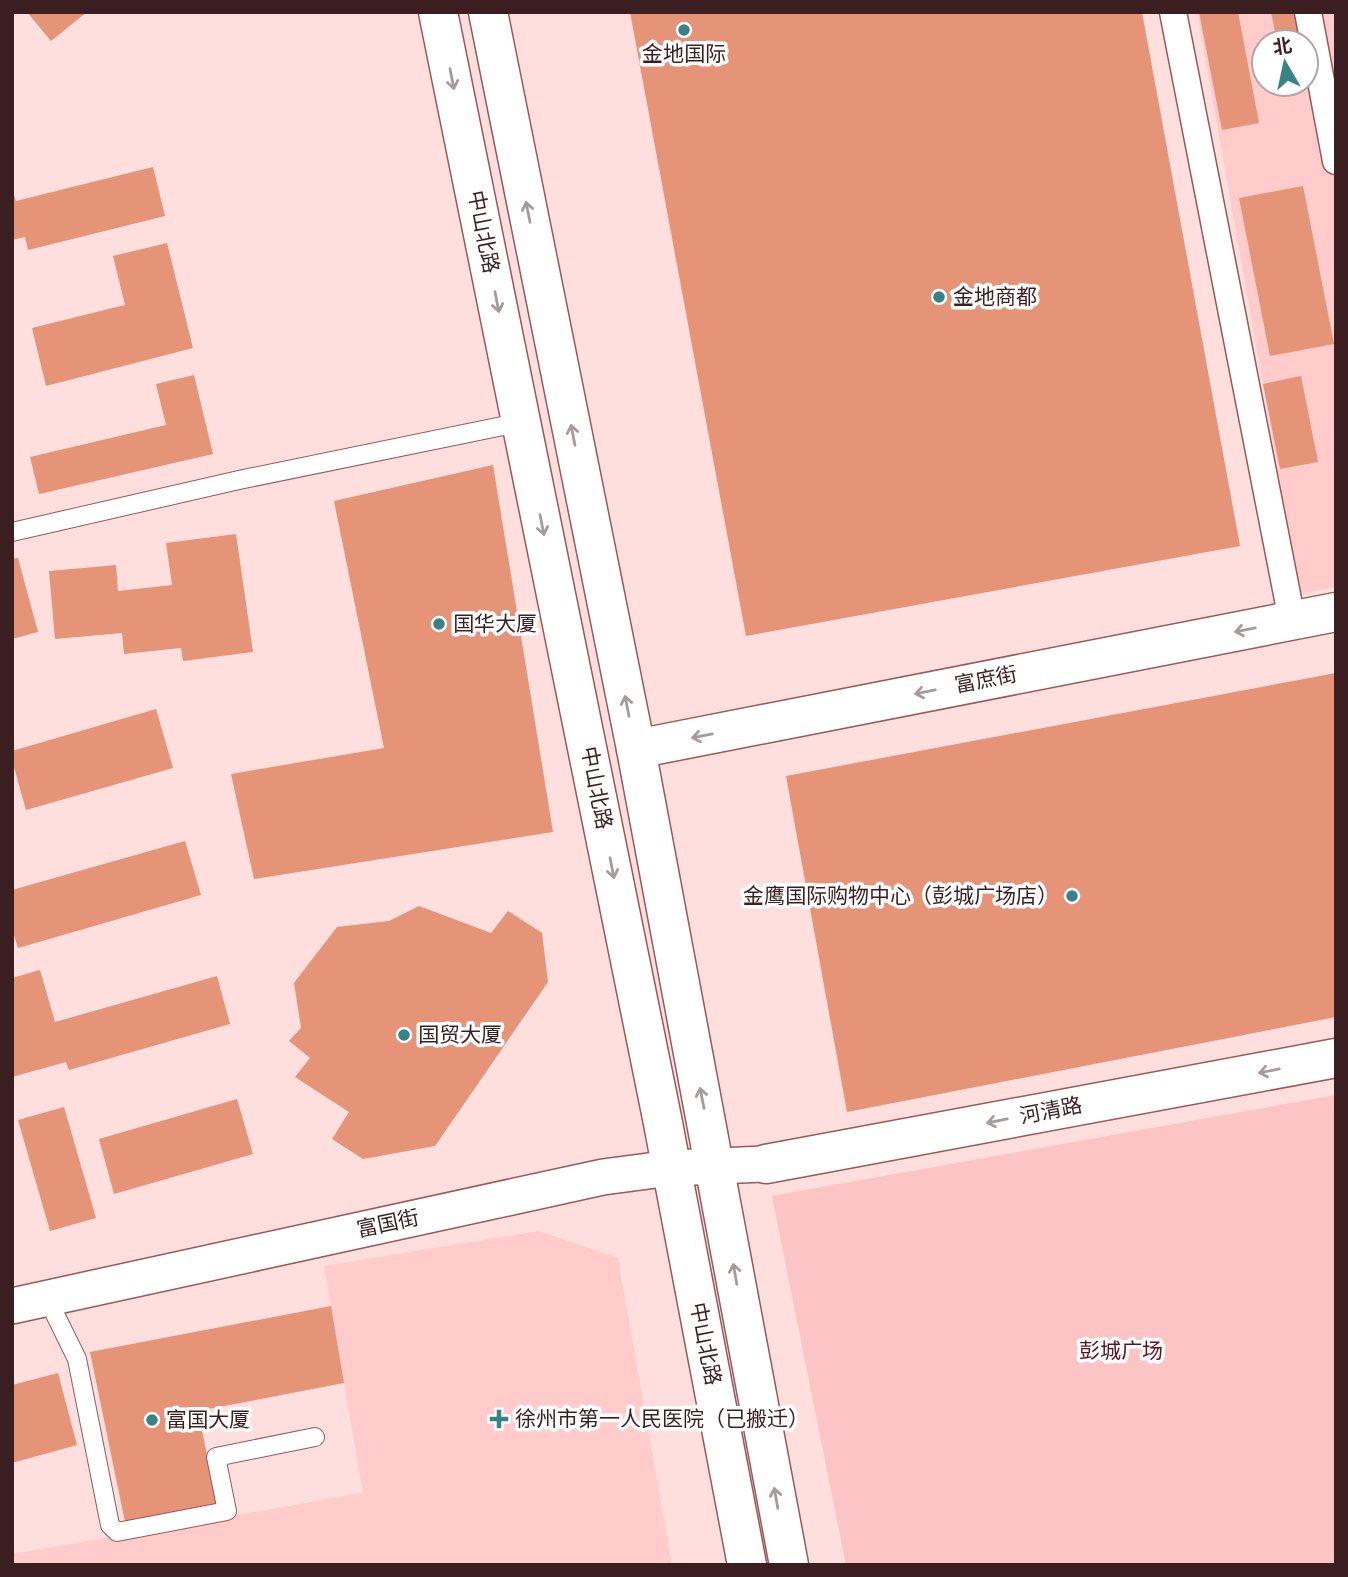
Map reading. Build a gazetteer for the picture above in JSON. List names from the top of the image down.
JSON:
{
  "streets": {
    "main road": ["中山北路", "富庶街", "河清路"],
    "street": ["富国街"]
  },
  "crossings": [
    ["中山北路", "富庶街"],
    ["中山北路", "富国街"],
    ["河清路", "富国街"]
  ],
  "one_way": ["富庶街", "河清路"],
  "parks": ["彭城广场"],
  "places": {
    "other": [
      "金地国际",
      "金地商都",
      "国华大厦",
      "金鹰国际购物中心（彭城广场店）",
      "国贸大厦",
      "富国大厦"
    ],
    "health": ["徐州市第一人民医院（已搬迁）"]
  },
  "north": "top"
}
